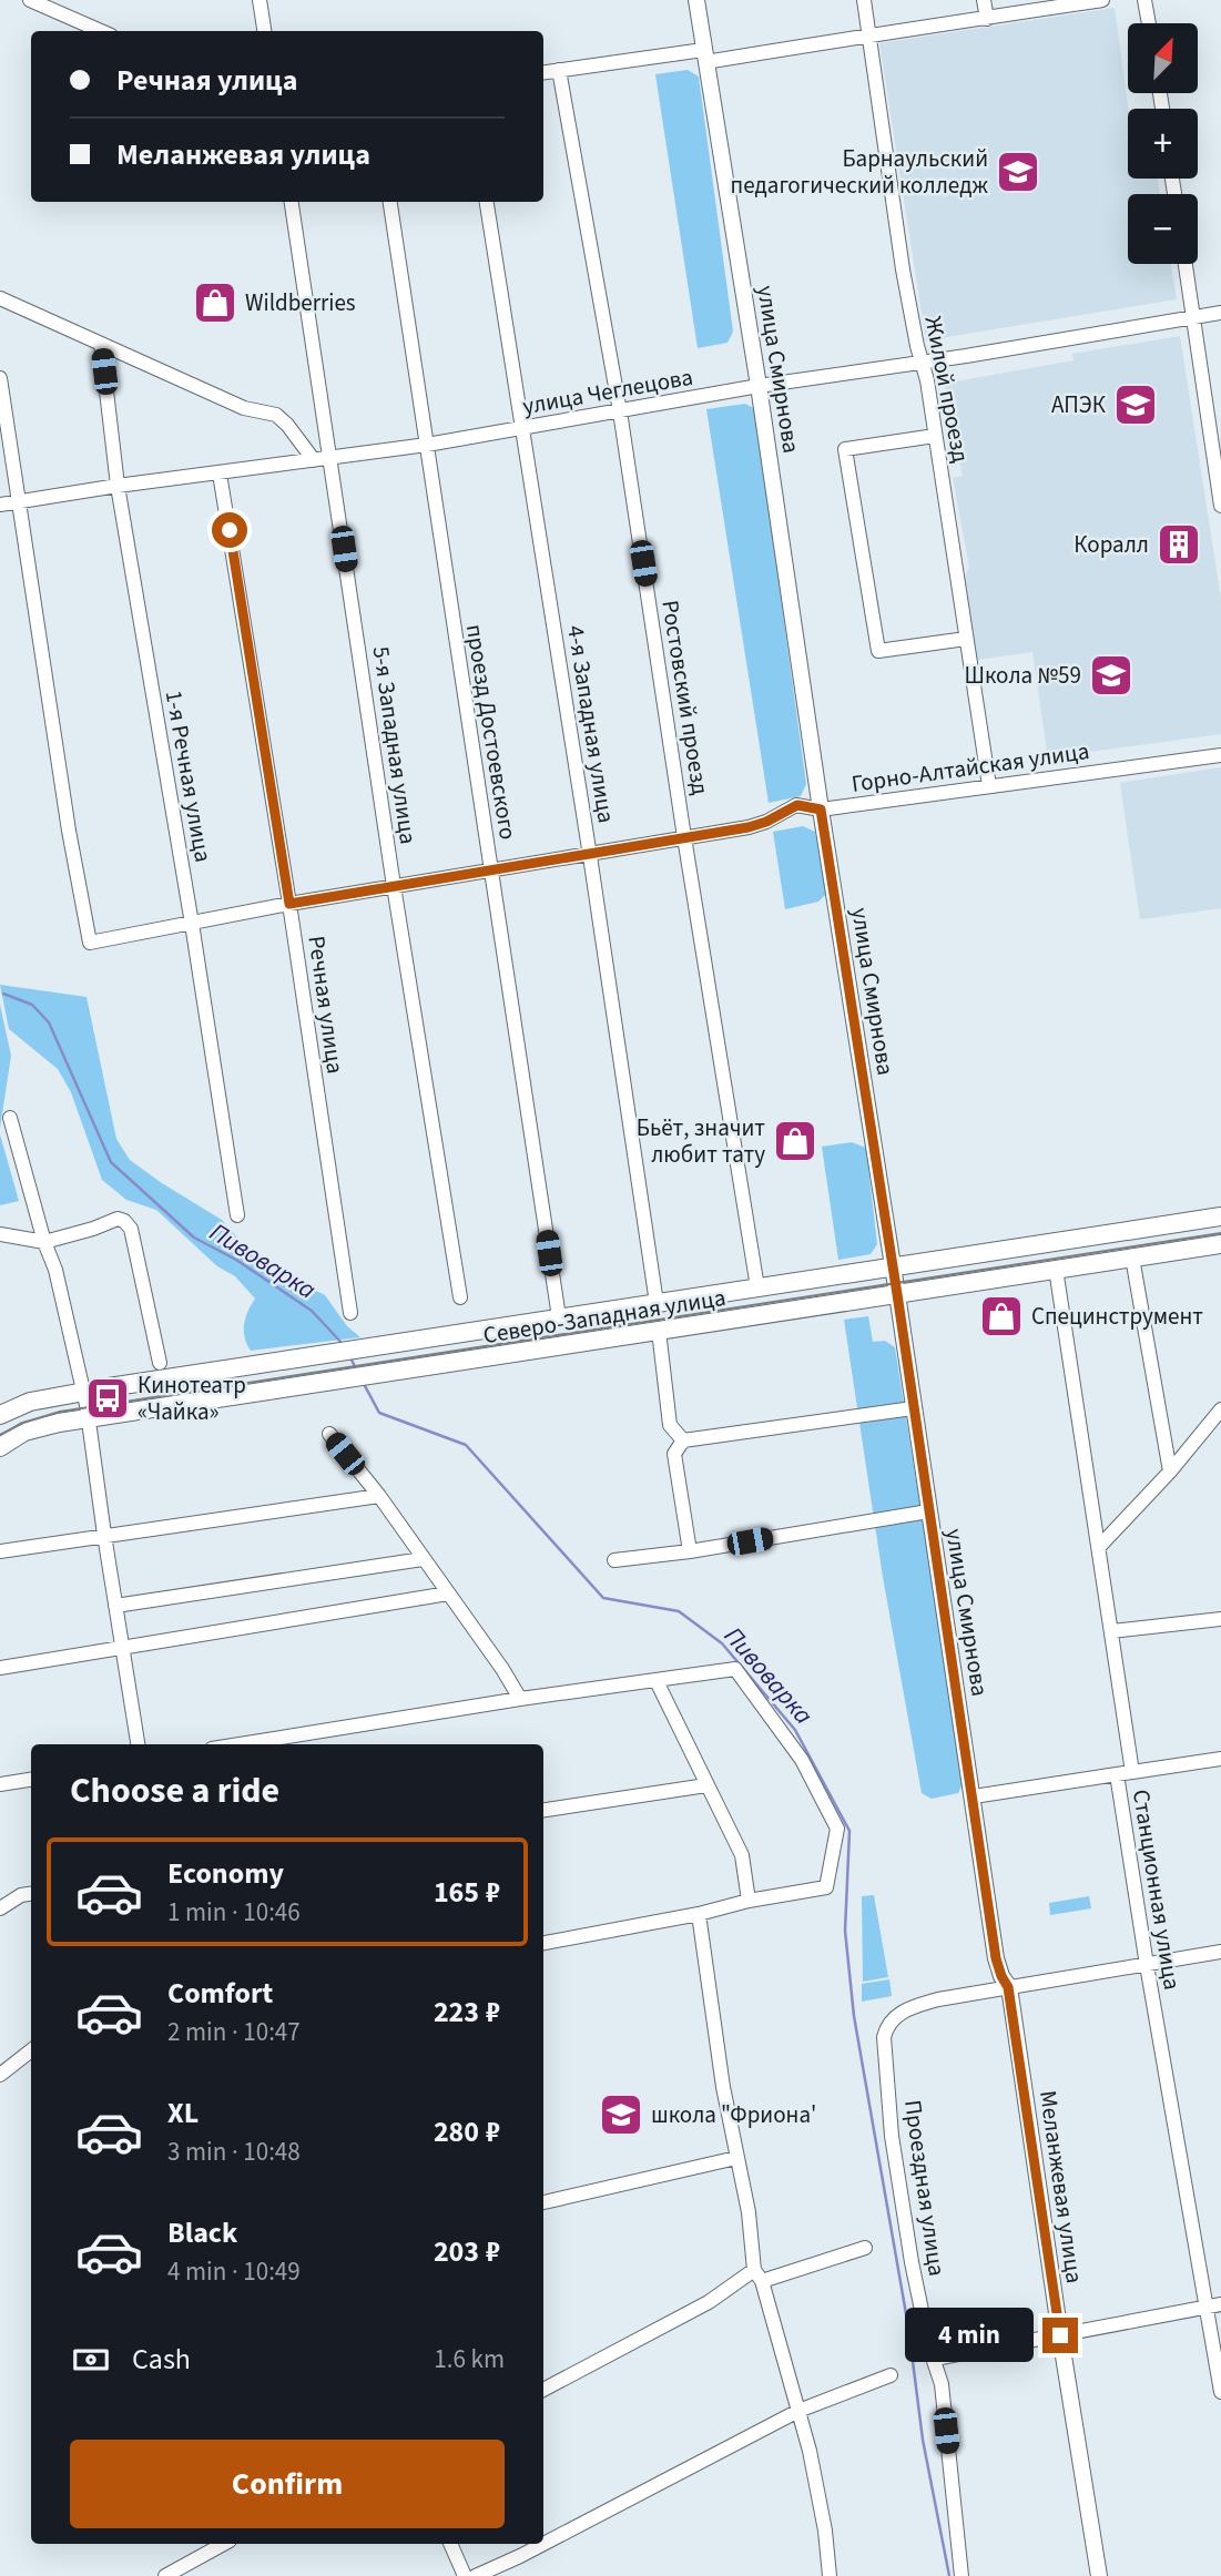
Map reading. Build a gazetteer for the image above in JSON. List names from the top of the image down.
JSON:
{
  "streets": {
    "main road": ["Северо-Западная улица"],
    "street": [
      "улица Смирнова",
      "Жилой проезд",
      "улица Чеглецова",
      "Ростовский проезд",
      "4-я Западная улица",
      "проезд Достоевского",
      "5-я Западная улица",
      "Горно-Алтайская улица",
      "1-я Речная улица",
      "Речная улица",
      "Станционная улица",
      "Меланжевая улица",
      "Проездная улица"
    ]
  },
  "crossings": [
    ["улица Смирнова", "улица Чеглецова"],
    ["улица Смирнова", "Горно-Алтайская улица"],
    ["улица Смирнова", "Северо-Западная улица"],
    ["улица Смирнова", "Меланжевая улица"],
    ["улица Смирнова", "Проездная улица"],
    ["Жилой проезд", "улица Чеглецова"],
    ["Жилой проезд", "Горно-Алтайская улица"],
    ["улица Чеглецова", "Ростовский проезд"],
    ["улица Чеглецова", "4-я Западная улица"],
    ["улица Чеглецова", "проезд Достоевского"],
    ["улица Чеглецова", "5-я Западная улица"],
    ["улица Чеглецова", "Горно-Алтайская улица"],
    ["улица Чеглецова", "1-я Речная улица"],
    ["улица Чеглецова", "Речная улица"],
    ["Ростовский проезд", "Горно-Алтайская улица"],
    ["Ростовский проезд", "Северо-Западная улица"],
    ["4-я Западная улица", "Горно-Алтайская улица"],
    ["4-я Западная улица", "Северо-Западная улица"],
    ["проезд Достоевского", "Горно-Алтайская улица"],
    ["проезд Достоевского", "Северо-Западная улица"],
    ["5-я Западная улица", "Горно-Алтайская улица"],
    ["Горно-Алтайская улица", "1-я Речная улица"],
    ["Горно-Алтайская улица", "Речная улица"],
    ["Северо-Западная улица", "Станционная улица"],
    ["Станционная улица", "Проездная улица"],
    ["Меланжевая улица", "Проездная улица"]
  ],
  "water": ["Пивоварка"],
  "places": {
    "school or university": [
      "Барнаульский педагогический колледж",
      "АПЭК",
      "Школа №59",
      "школа \"Фриона'"
    ],
    "shop": ["Wildberries", "Бьёт, значит любит тату", "Специнструмент"],
    "building": ["Коралл"],
    "bus stop": ["Кинотеатр «Чайка»"]
  },
  "north": "top right",
  "page": {
    "map_buttons": ["+", "−"],
    "banner": ["Речная улица", "Меланжевая улица"],
    "heading": "Choose a ride",
    "list": [
      {
        "name": "Economy",
        "note": "1 min · 10:46",
        "value": "165 ₽"
      },
      {
        "name": "Comfort",
        "note": "2 min · 10:47",
        "value": "223 ₽"
      },
      {
        "name": "XL",
        "note": "3 min · 10:48",
        "value": "280 ₽"
      },
      {
        "name": "Black",
        "note": "4 min · 10:49",
        "value": "203 ₽"
      }
    ],
    "bubble": "4 min",
    "pay": ["Cash", "1.6 km"],
    "buttons": "Confirm"
  }
}
